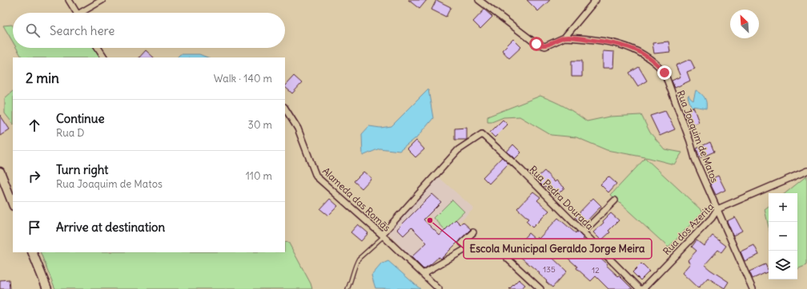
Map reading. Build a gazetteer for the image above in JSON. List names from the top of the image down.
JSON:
{
  "streets": {
    "street": [
      "Rua Joaquim de Matos",
      "Rua Pedra Dourada",
      "Alameda das Romãs",
      "Rua dos Azerita"
    ]
  },
  "crossings": [
    ["Rua Joaquim de Matos", "Rua dos Azerita"],
    ["Rua Pedra Dourada", "Alameda das Romãs"]
  ],
  "places": ["Escola Municipal Geraldo Jorge Meira"],
  "house_numbers": ["135", "12"],
  "north": "top left",
  "page": {
    "search": "Search here",
    "heading": ["2 min", "Walk · 140 m"],
    "list": [
      ["Continue", "Rua D", "30 m"],
      ["Turn right", "Rua Joaquim de Matos", "110 m"],
      "Arrive at destination"
    ],
    "map_buttons": ["+", "−"]
  }
}
